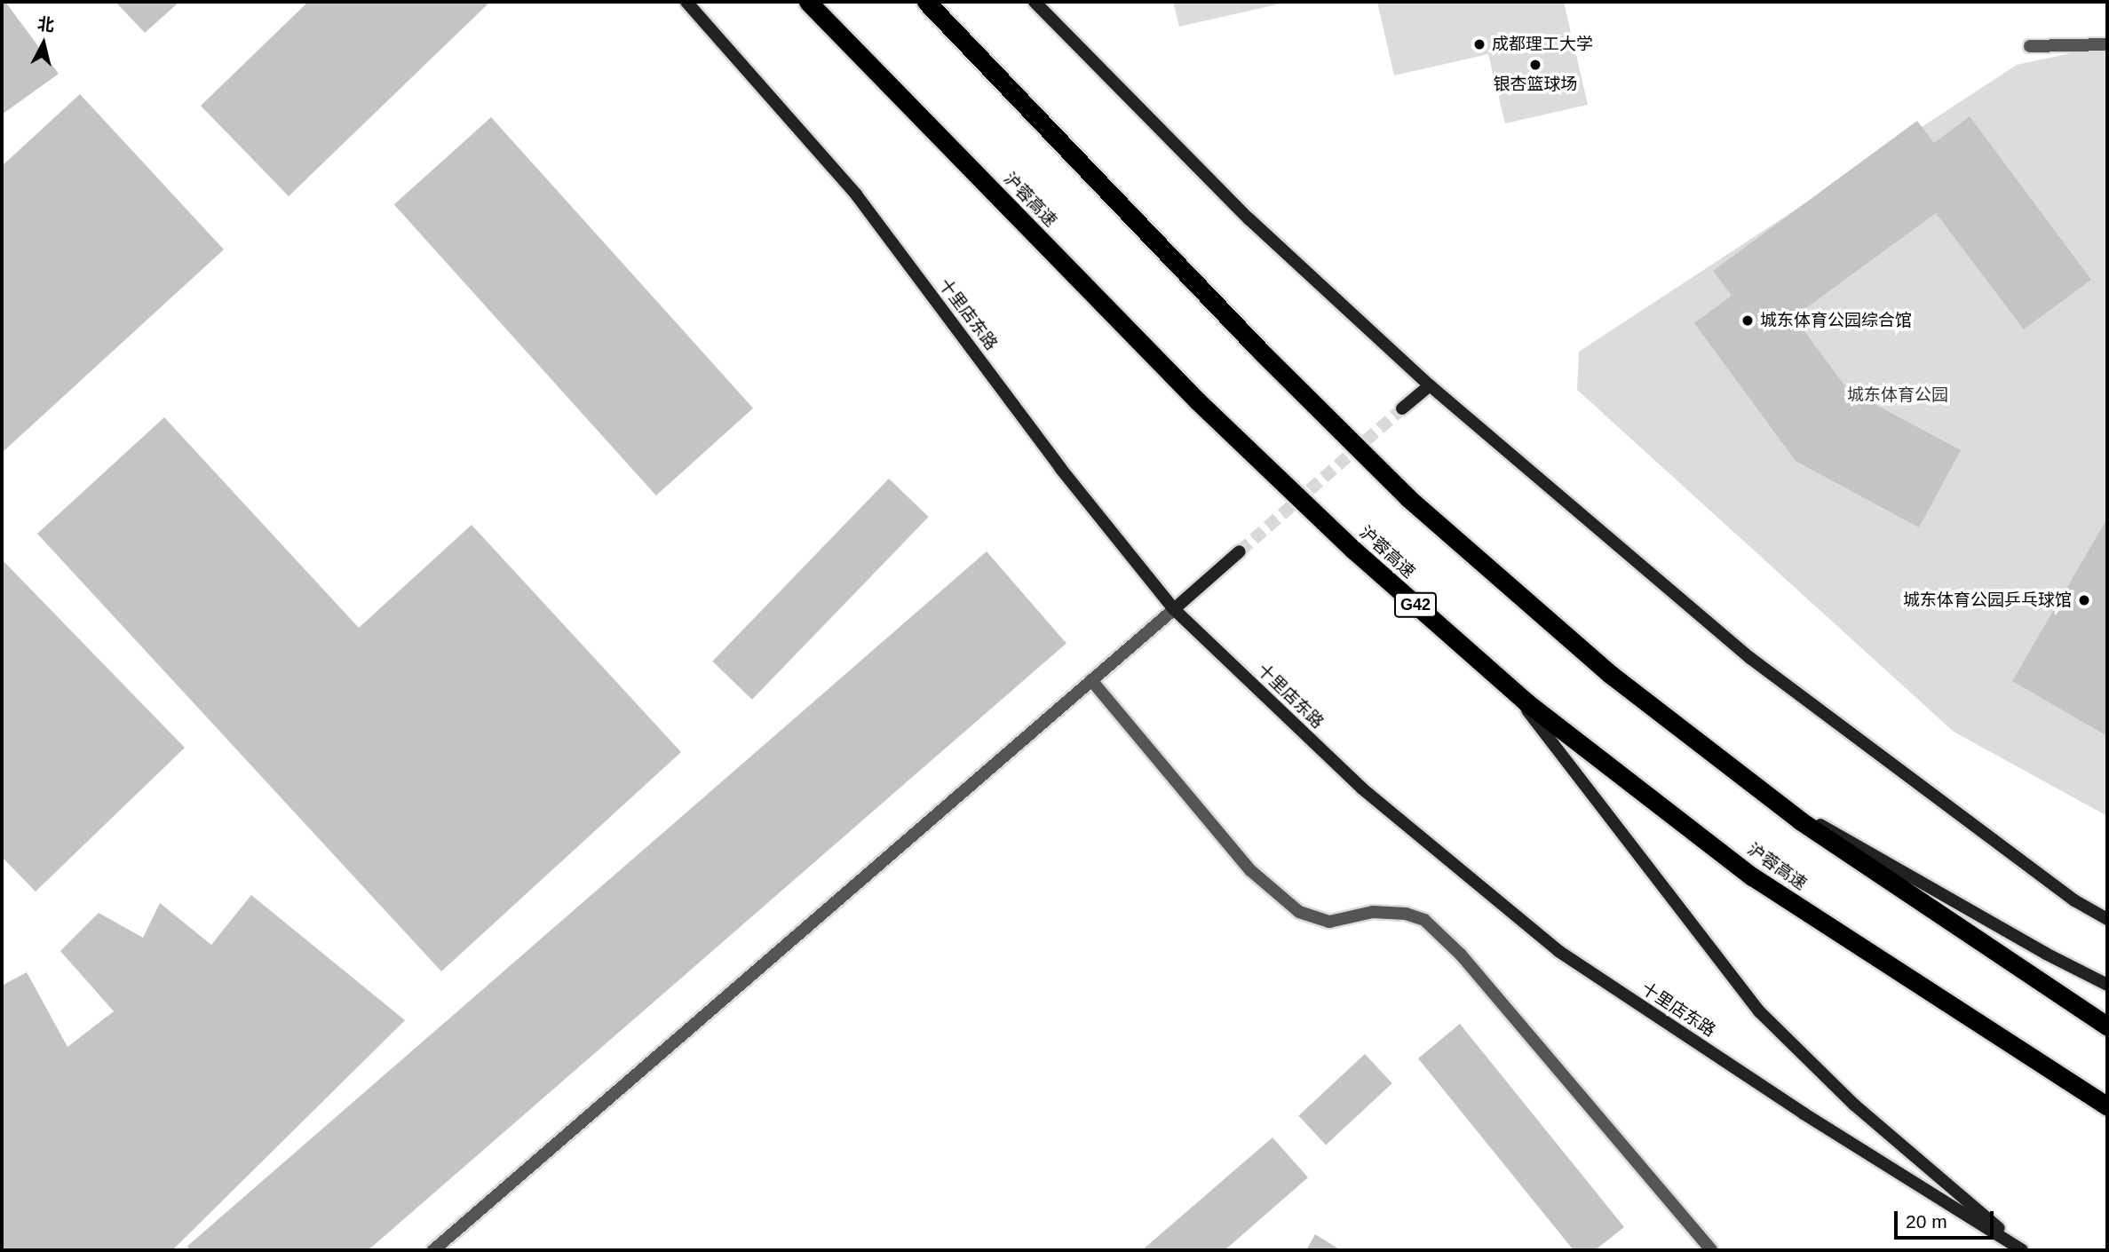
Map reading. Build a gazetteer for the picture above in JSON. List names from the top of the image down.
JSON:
{
  "streets": {
    "highway": ["沪蓉高速", "G42"],
    "street": ["十里店东路"]
  },
  "parks": ["城东体育公园"],
  "places": [
    "成都理工大学",
    "银杏篮球场",
    "城东体育公园综合馆",
    "城东体育公园乒乓球馆"
  ],
  "scale_bar": "20 m",
  "north": "top"
}
